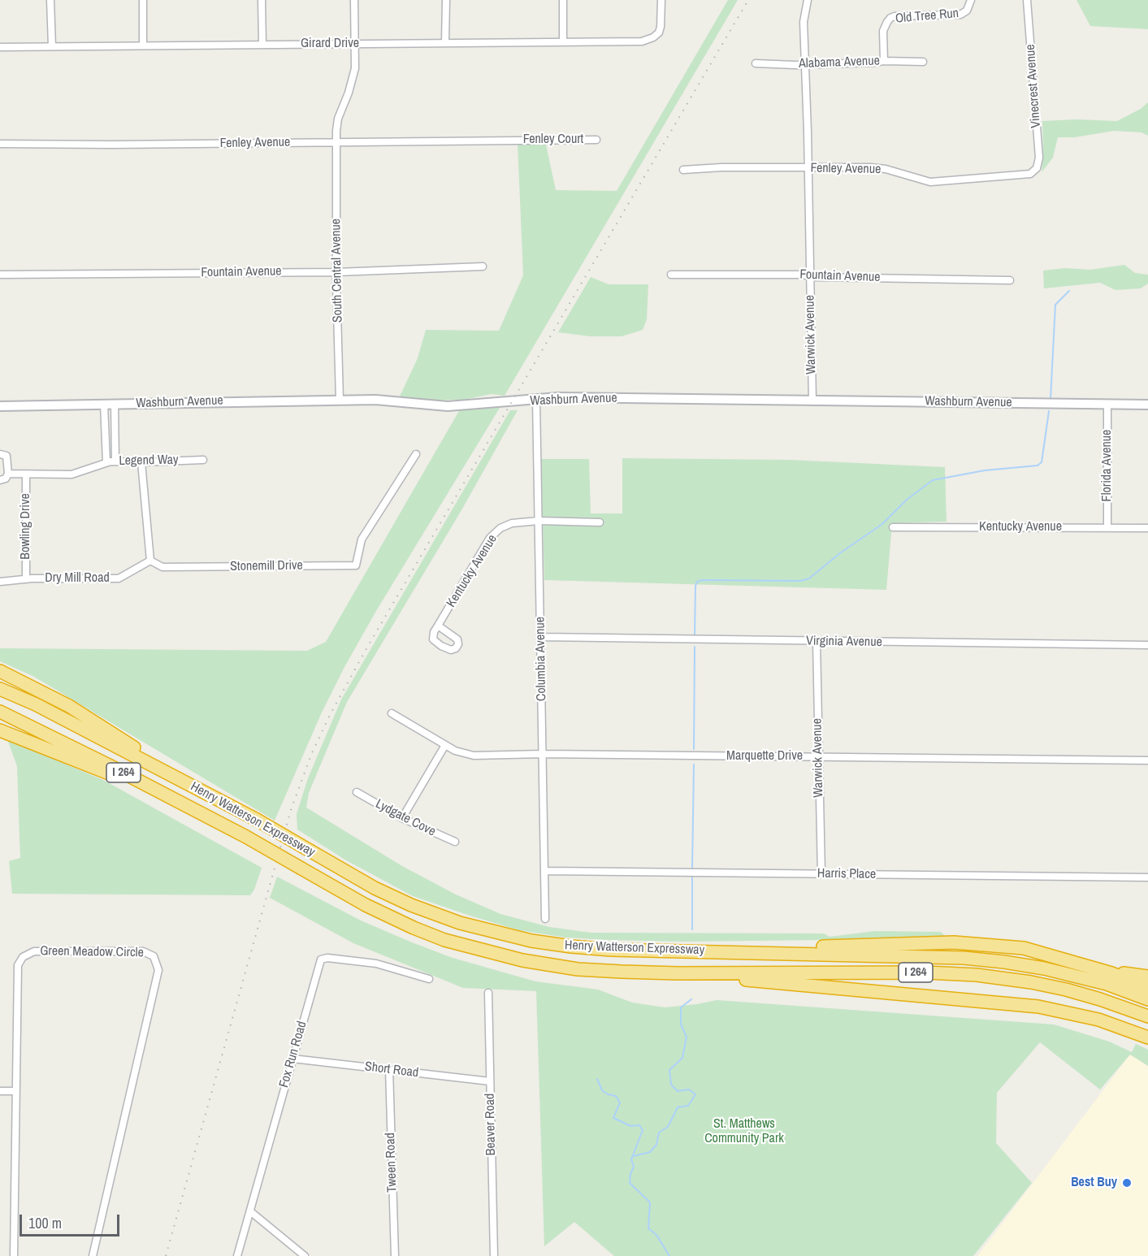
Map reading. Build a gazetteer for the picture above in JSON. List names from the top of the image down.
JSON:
{
  "streets": {
    "highway": ["I 264", "Henry Watterson Expressway"],
    "street": [
      "Old Tree Run",
      "Girard Drive",
      "Alabama Avenue",
      "Vinecrest Avenue",
      "Fenley Court",
      "Fenley Avenue",
      "South Central Avenue",
      "Fountain Avenue",
      "Warwick Avenue",
      "Washburn Avenue",
      "Legend Way",
      "Florida Avenue",
      "Bowling Drive",
      "Kentucky Avenue",
      "Stonemill Drive",
      "Dry Mill Road",
      "Virginia Avenue",
      "Columbia Avenue",
      "Marquette Drive",
      "Lydgate Cove",
      "Harris Place",
      "Green Meadow Circle",
      "Fox Run Road",
      "Short Road",
      "Beaver Road",
      "Tween Road"
    ]
  },
  "crossings": [
    ["Old Tree Run", "Alabama Avenue"],
    ["Girard Drive", "South Central Avenue"],
    ["Alabama Avenue", "Warwick Avenue"],
    ["Vinecrest Avenue", "Fenley Avenue"],
    ["Fenley Court", "Fenley Avenue"],
    ["Fenley Avenue", "South Central Avenue"],
    ["Fenley Avenue", "Warwick Avenue"],
    ["South Central Avenue", "Fountain Avenue"],
    ["South Central Avenue", "Washburn Avenue"],
    ["Fountain Avenue", "Warwick Avenue"],
    ["Warwick Avenue", "Washburn Avenue"],
    ["Warwick Avenue", "Virginia Avenue"],
    ["Warwick Avenue", "Marquette Drive"],
    ["Warwick Avenue", "Harris Place"],
    ["Washburn Avenue", "Florida Avenue"],
    ["Washburn Avenue", "Columbia Avenue"],
    ["Legend Way", "Bowling Drive"],
    ["Florida Avenue", "Kentucky Avenue"],
    ["Bowling Drive", "Dry Mill Road"],
    ["Kentucky Avenue", "Columbia Avenue"],
    ["Stonemill Drive", "Dry Mill Road"],
    ["Virginia Avenue", "Columbia Avenue"],
    ["Columbia Avenue", "Marquette Drive"],
    ["Columbia Avenue", "Harris Place"],
    ["Fox Run Road", "Short Road"],
    ["Short Road", "Beaver Road"],
    ["Short Road", "Tween Road"]
  ],
  "parks": ["St. Matthews Community Park"],
  "places": ["Best Buy"],
  "scale_bar": "100 m"
}
